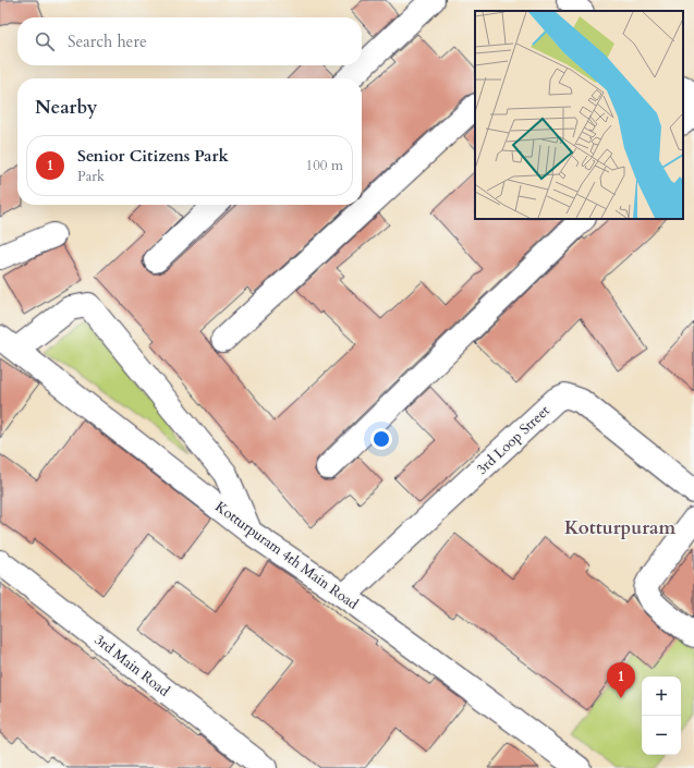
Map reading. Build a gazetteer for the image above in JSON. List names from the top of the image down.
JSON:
{
  "streets": {
    "street": ["3rd Loop Street", "Kotturpuram 4th Main Road", "3rd Main Road"]
  },
  "crossings": [
    ["3rd Loop Street", "Kotturpuram 4th Main Road"]
  ],
  "districts": ["Kotturpuram"],
  "page": {
    "search": "Search here",
    "heading": "Nearby",
    "list": [
      {
        "mark": "1",
        "name": "Senior Citizens Park",
        "note": "Park",
        "value": "100 m"
      }
    ],
    "pins": "1",
    "map_buttons": ["+", "−"]
  }
}
